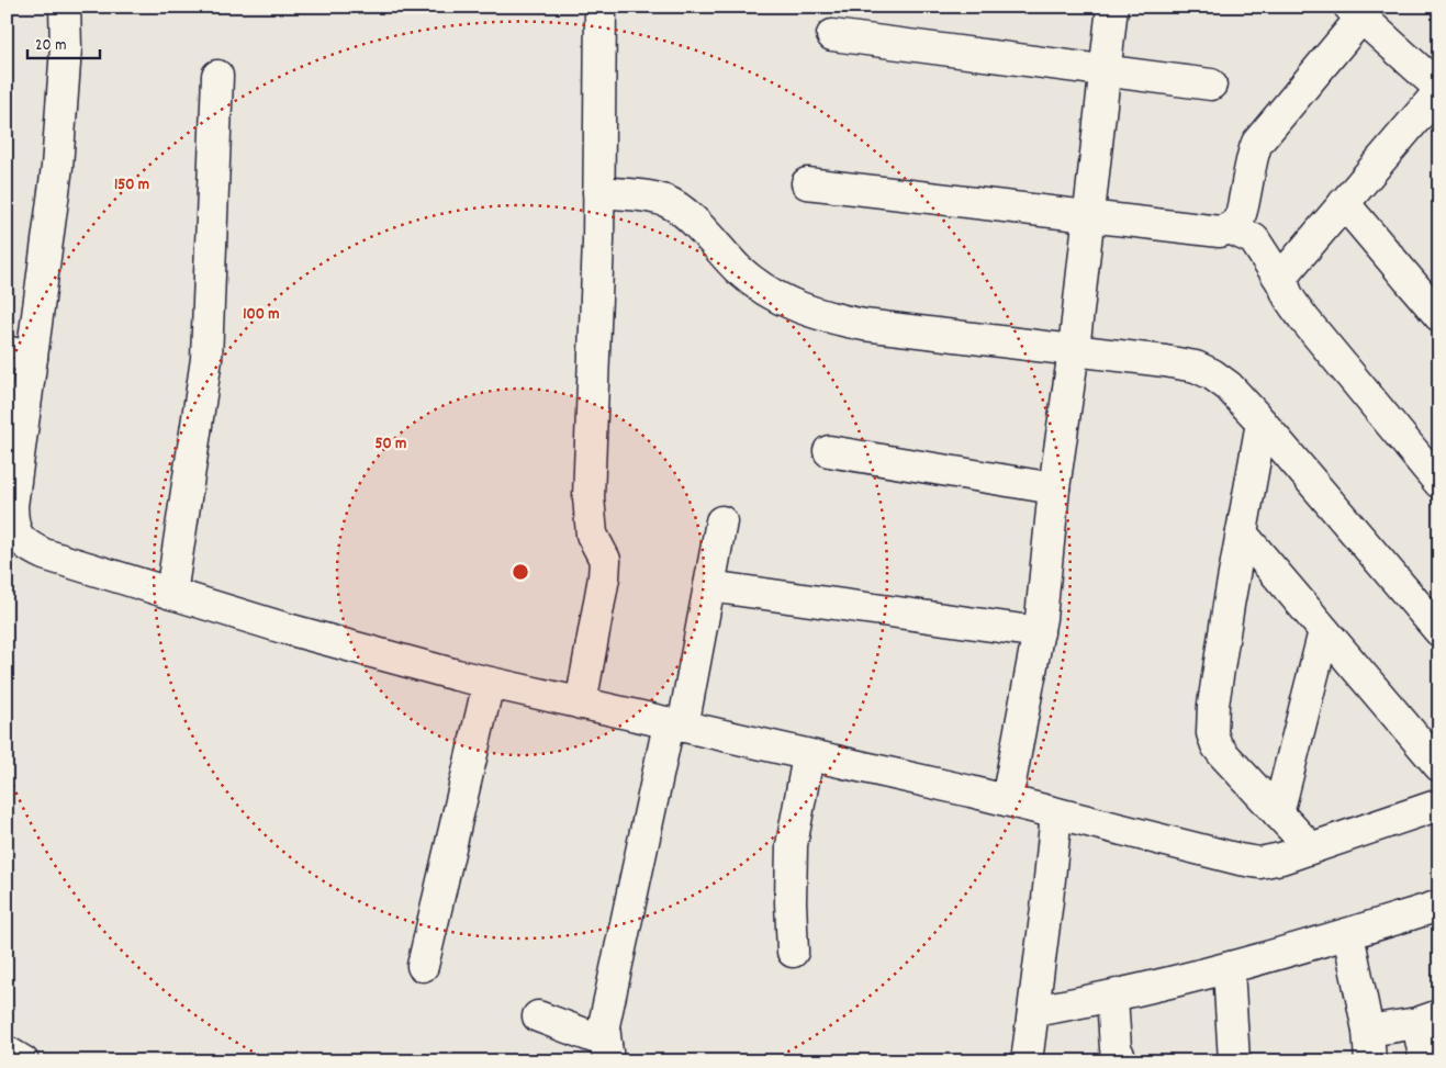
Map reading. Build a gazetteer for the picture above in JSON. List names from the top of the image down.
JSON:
{
  "scale_bar": "20 m",
  "rings": ["150 m", "100 m", "50 m"]
}
